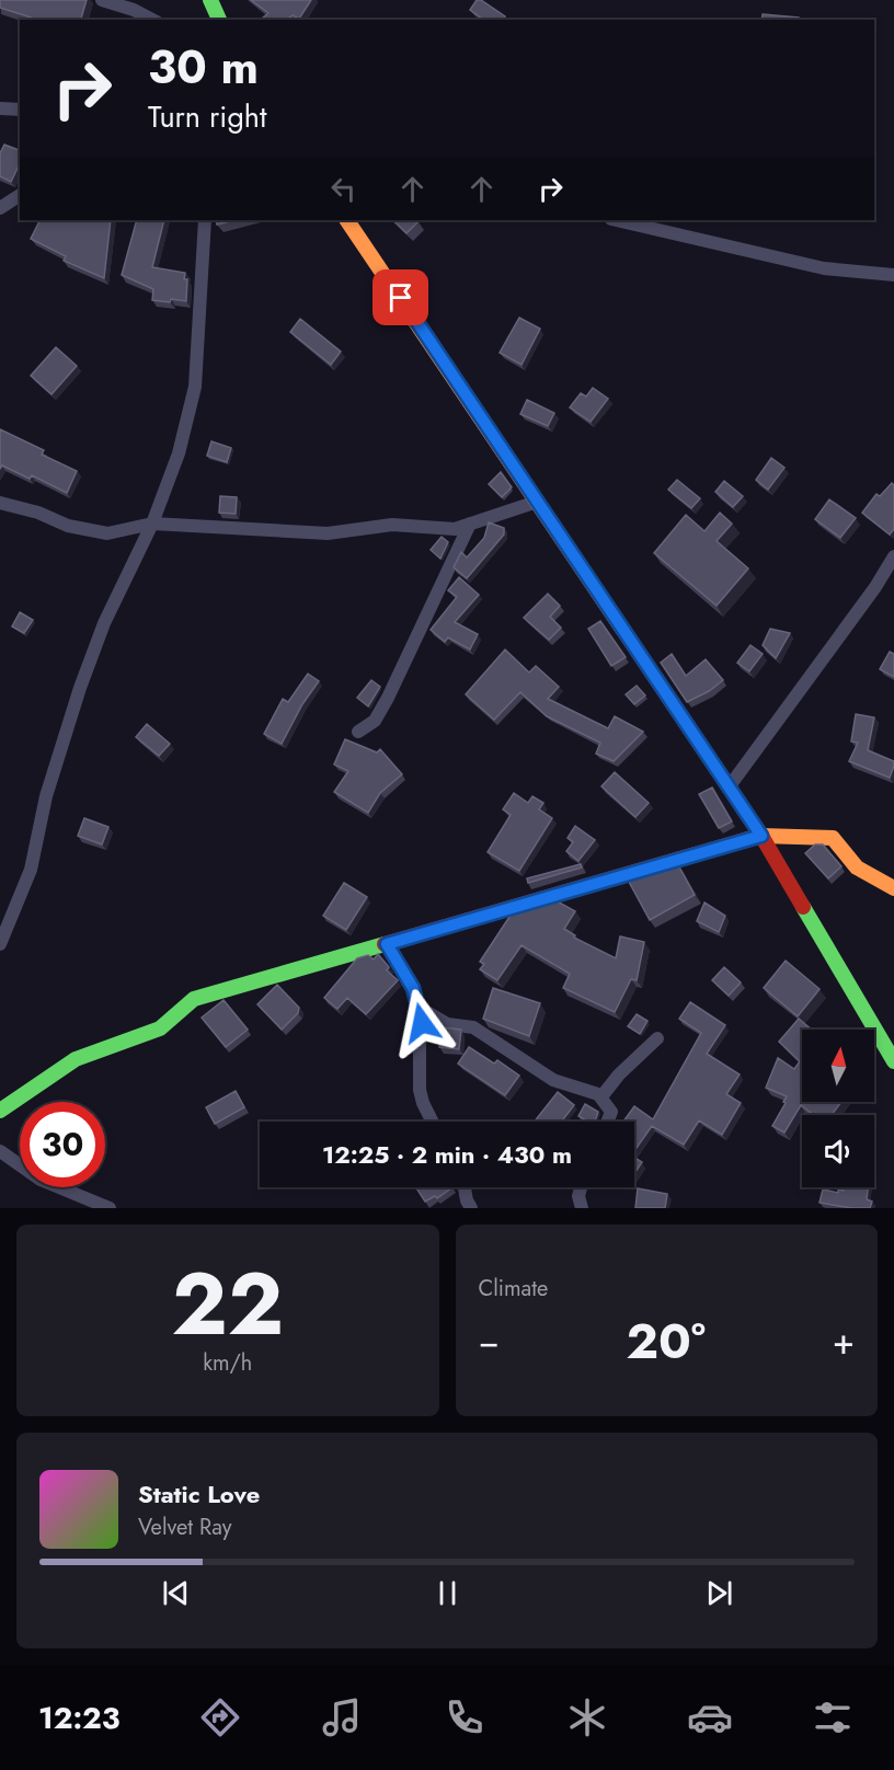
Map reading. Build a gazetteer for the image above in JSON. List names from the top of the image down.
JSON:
{
  "north": "top",
  "page": {
    "turn": ["30 m", "Turn right"],
    "limit": "30",
    "trip": "12:25 · 2 min · 430 m",
    "tile": [
      ["22", "km/h"],
      "Climate"
    ],
    "heat": ["−", "20°", "+"],
    "song": ["Static Love", "Velvet Ray"],
    "tabs": "12:23"
  }
}
